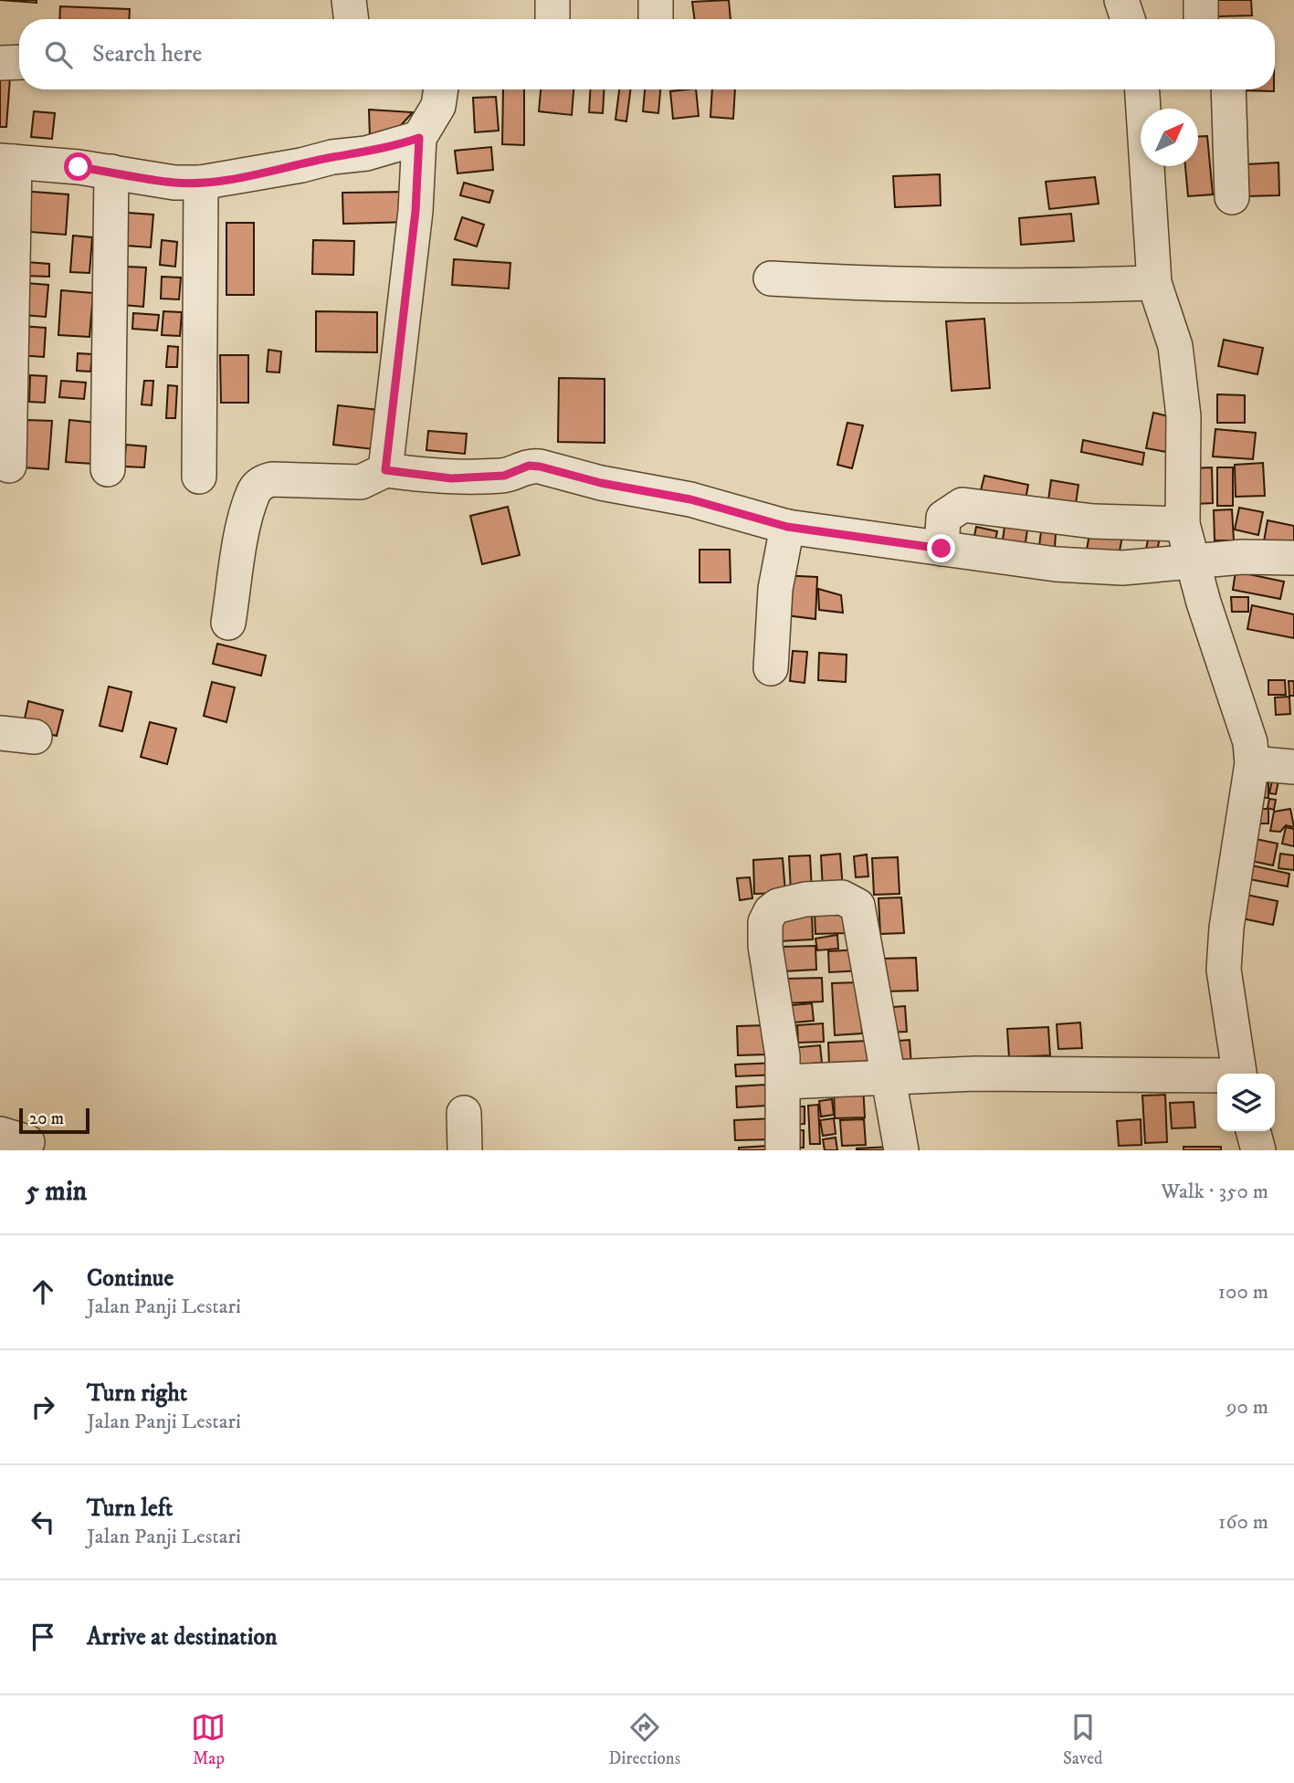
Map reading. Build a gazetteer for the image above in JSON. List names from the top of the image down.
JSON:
{
  "scale_bar": "20 m",
  "north": "top right",
  "page": {
    "search": "Search here",
    "scale": "20 m",
    "heading": ["5 min", "Walk · 350 m"],
    "list": [
      ["Continue", "Jalan Panji Lestari", "100 m"],
      ["Turn right", "Jalan Panji Lestari", "90 m"],
      ["Turn left", "Jalan Panji Lestari", "160 m"],
      "Arrive at destination"
    ],
    "nav": ["Map", "Directions", "Saved"]
  }
}
